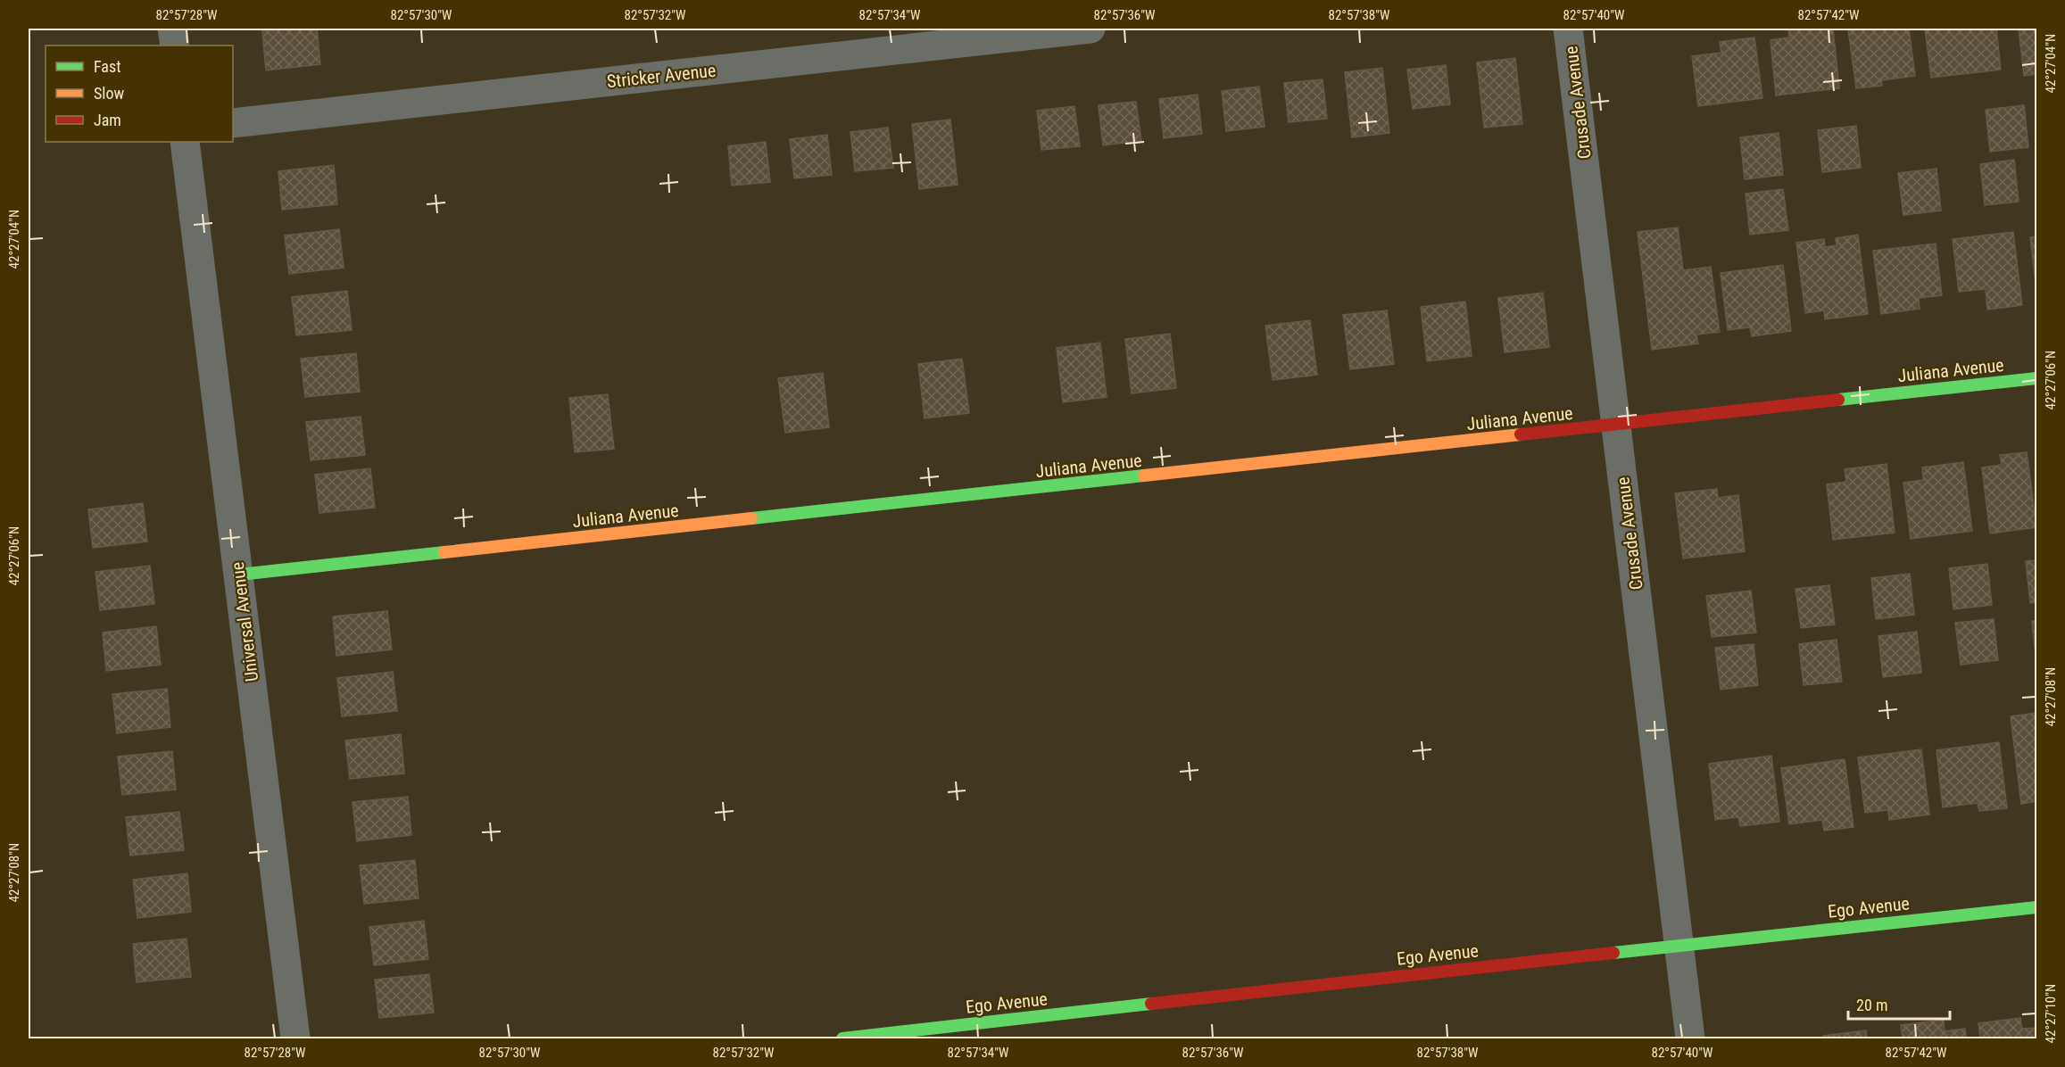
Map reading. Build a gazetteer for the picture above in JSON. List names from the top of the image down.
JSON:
{
  "streets": {
    "street": [
      "Stricker Avenue",
      "Crusade Avenue",
      "Juliana Avenue",
      "Universal Avenue",
      "Ego Avenue"
    ]
  },
  "crossings": [
    ["Crusade Avenue", "Juliana Avenue"],
    ["Crusade Avenue", "Ego Avenue"],
    ["Juliana Avenue", "Universal Avenue"]
  ],
  "legend": ["Fast", "Slow", "Jam"],
  "scale_bar": "20 m",
  "coordinates": [
    "82°57'28\"W",
    "82°57'30\"W",
    "82°57'32\"W",
    "82°57'34\"W",
    "82°57'36\"W",
    "82°57'38\"W",
    "82°57'40\"W",
    "82°57'42\"W",
    "42°27'04\"N",
    "42°27'06\"N",
    "42°27'08\"N",
    "42°27'10\"N"
  ]
}
